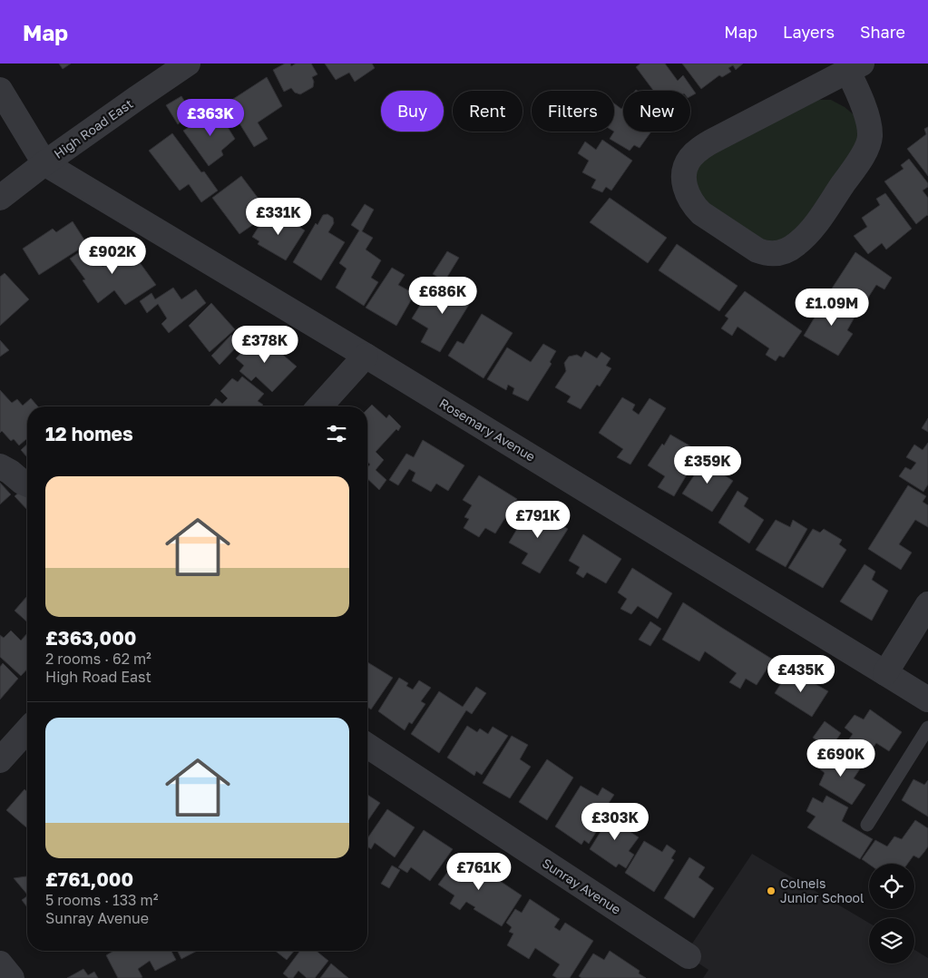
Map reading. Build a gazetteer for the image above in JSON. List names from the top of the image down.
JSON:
{
  "streets": {
    "street": ["High Road East", "Rosemary Avenue", "Sunray Avenue"]
  },
  "crossings": [
    ["High Road East", "Rosemary Avenue"]
  ],
  "places": ["Colneis Junior School"],
  "page": {
    "header": "Map",
    "nav": ["Map", "Layers", "Share"],
    "chip": [
      "Buy",
      "Rent",
      "Filters",
      "New"
    ],
    "price": [
      "£363K",
      "£331K",
      "£902K",
      "£686K",
      "£1.09M",
      "£378K",
      "£359K",
      "£791K",
      "£435K",
      "£690K",
      "£303K",
      "£761K"
    ],
    "heading": "12 homes",
    "list": [
      {
        "name": "£363,000",
        "note": "2 rooms · 62 m² · High Road East"
      },
      {
        "name": "£761,000",
        "note": "5 rooms · 133 m² · Sunray Avenue"
      }
    ]
  }
}
